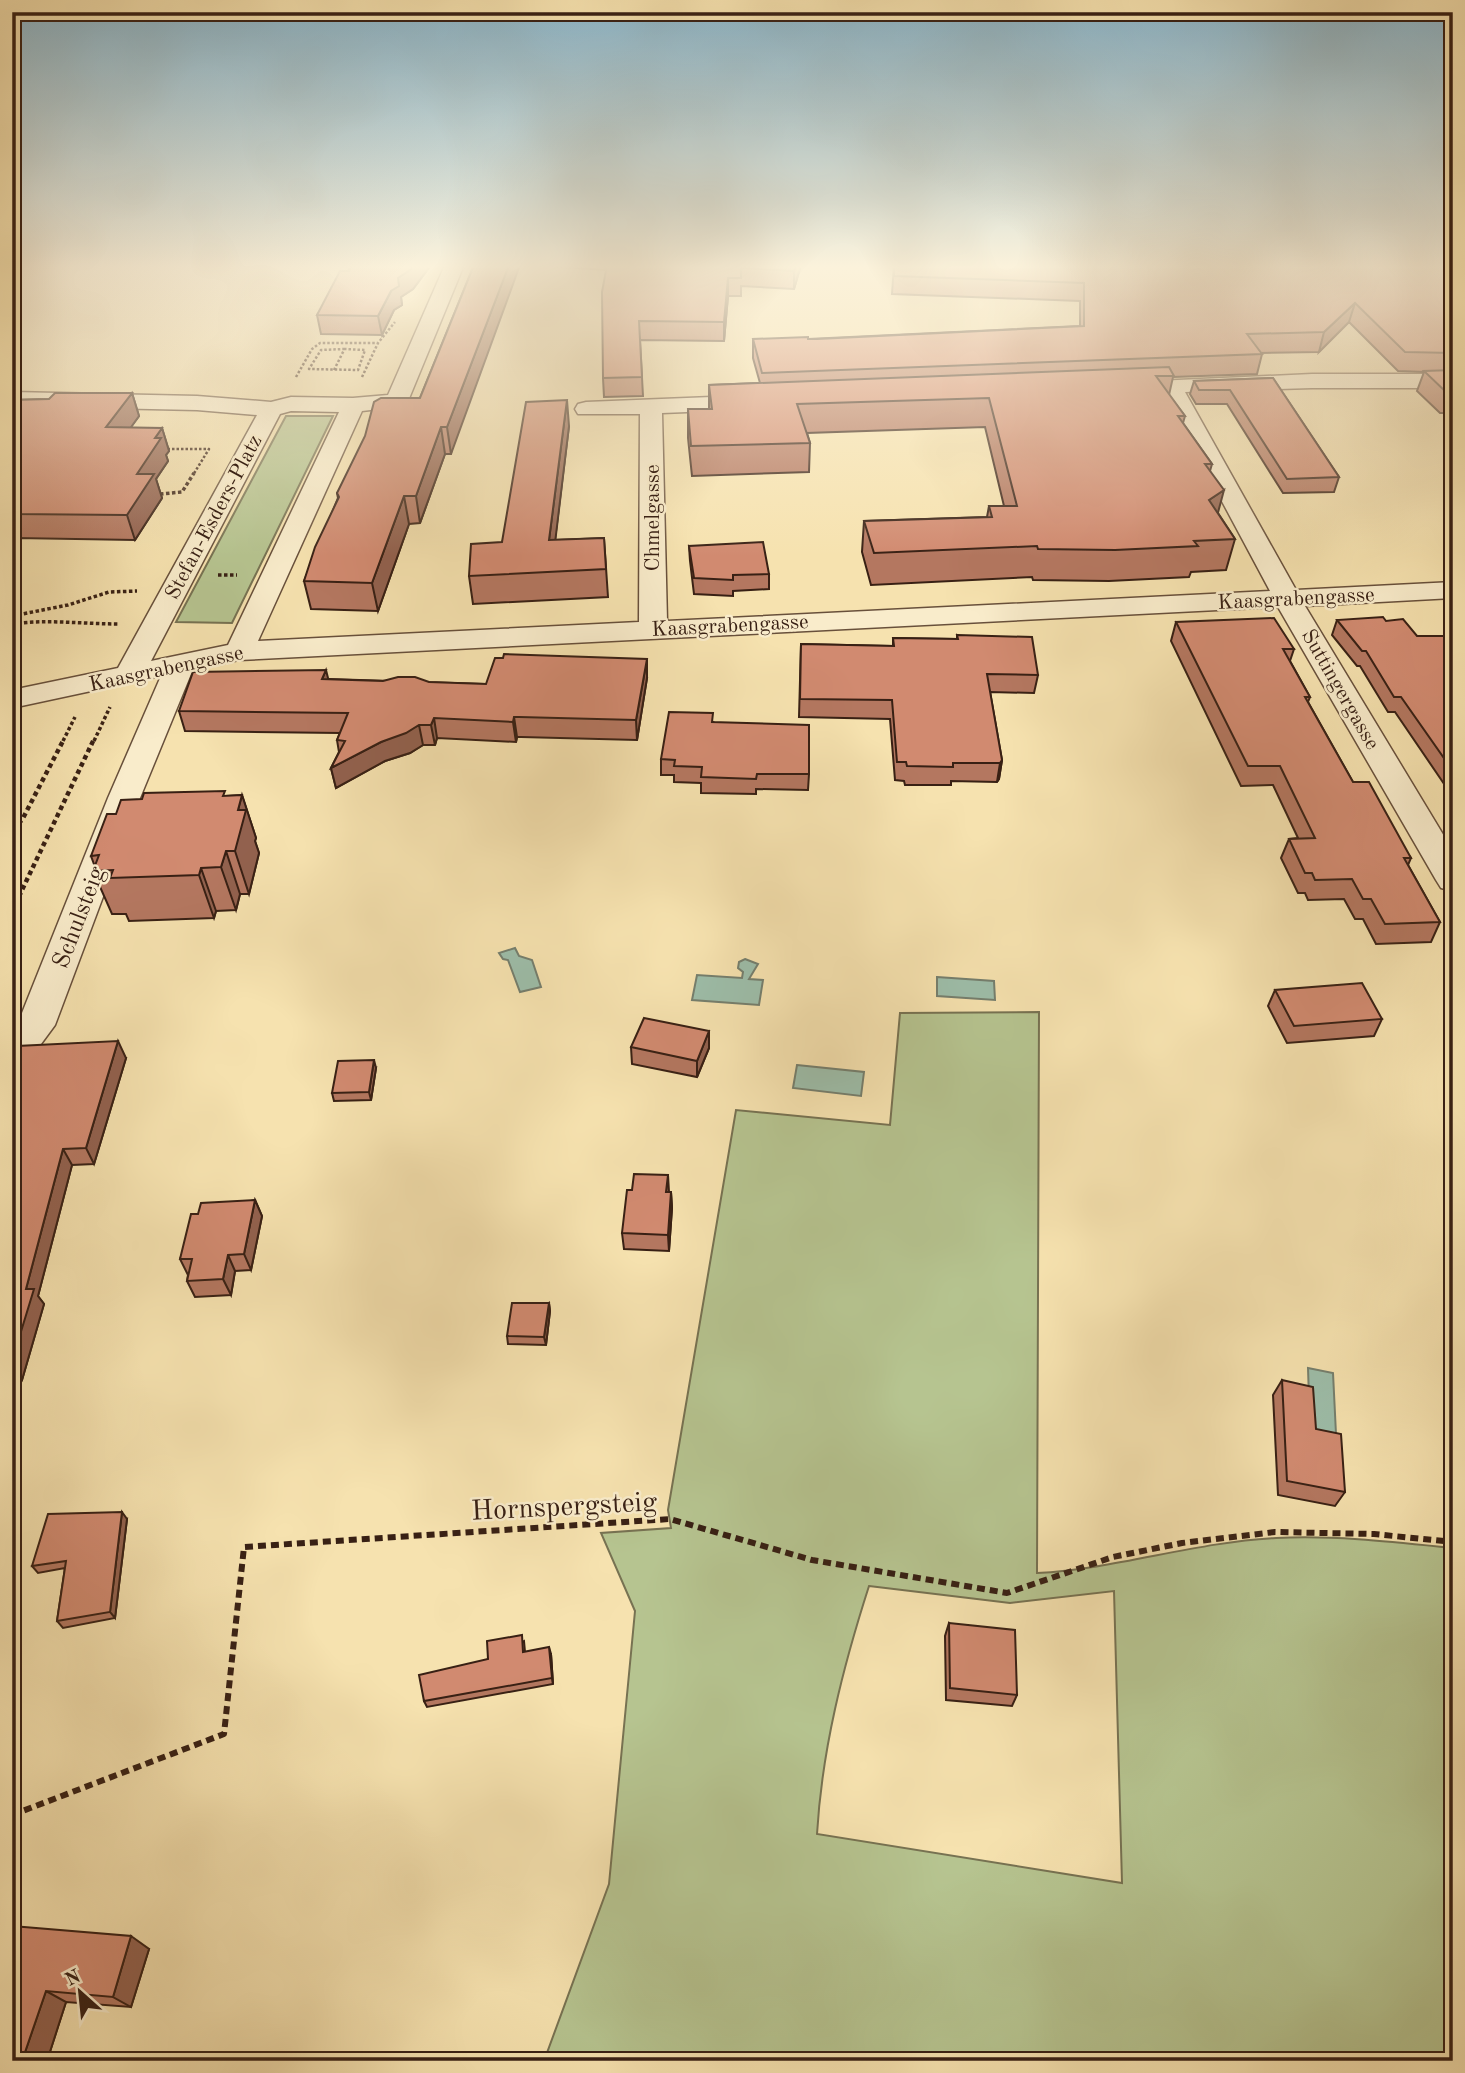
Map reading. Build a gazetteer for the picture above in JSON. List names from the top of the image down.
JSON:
{
  "streets": {
    "street": [
      "Stefan-Esders-Platz",
      "Chmelgasse",
      "Kaasgrabengasse",
      "Suttingergasse",
      "Schulsteig"
    ],
    "path": ["Hornspergsteig"]
  },
  "crossings": [
    ["Stefan-Esders-Platz", "Kaasgrabengasse"],
    ["Chmelgasse", "Kaasgrabengasse"],
    ["Kaasgrabengasse", "Suttingergasse"],
    ["Kaasgrabengasse", "Schulsteig"]
  ],
  "north": "top left"
}
